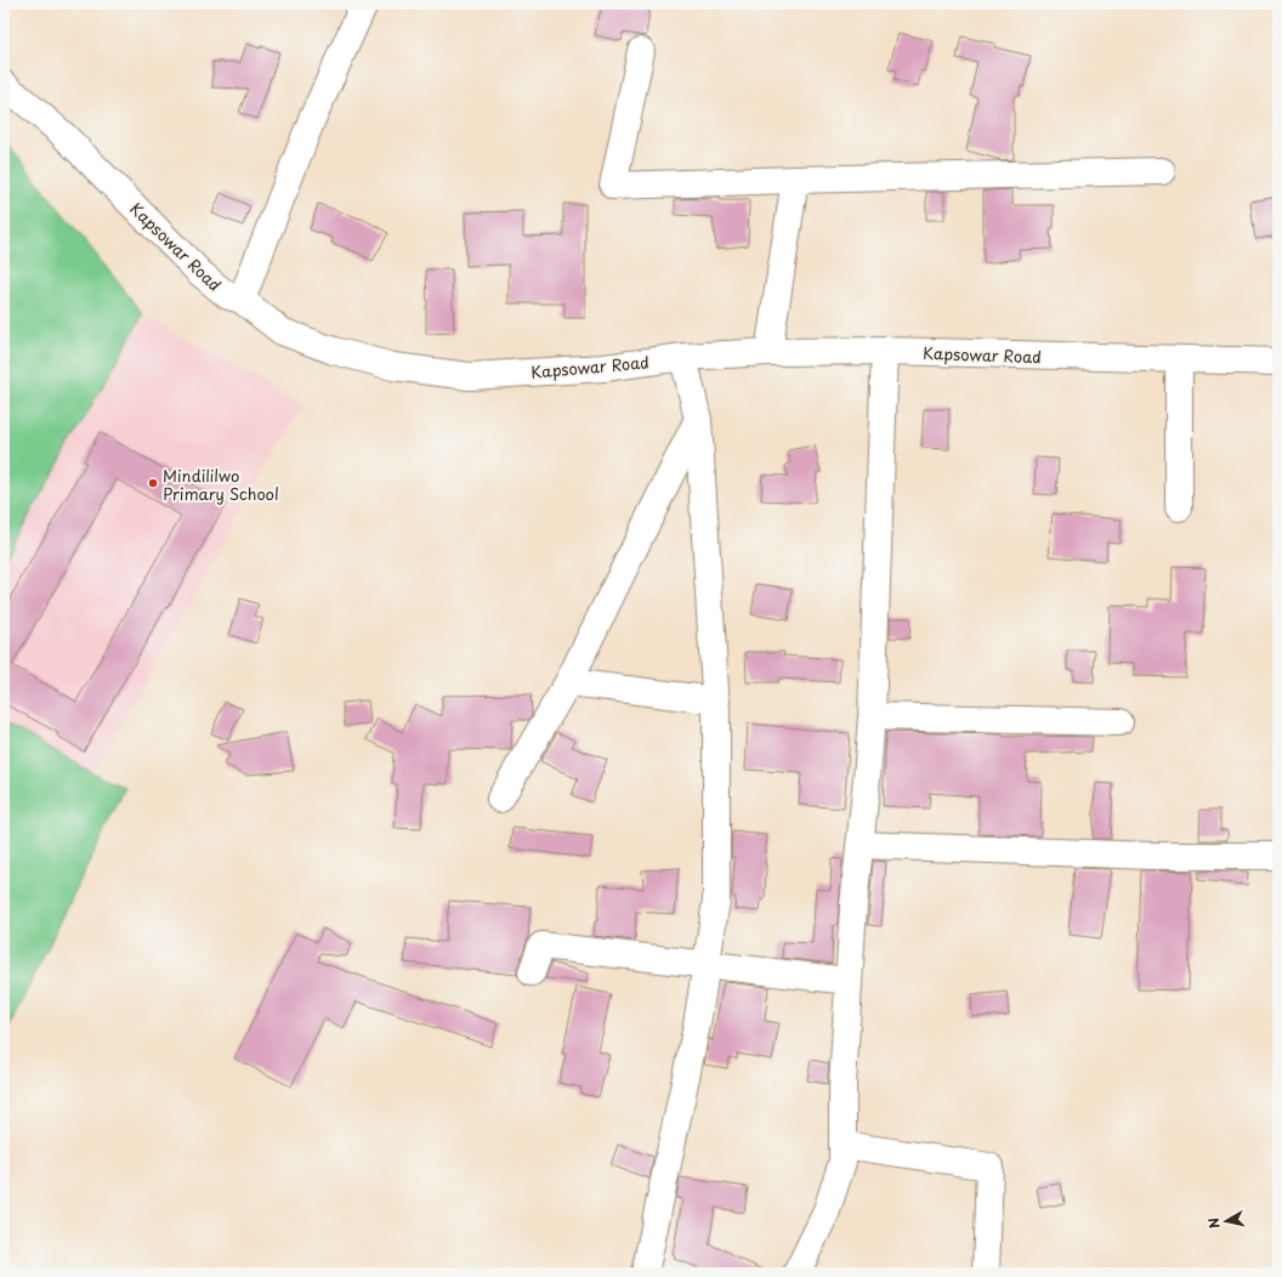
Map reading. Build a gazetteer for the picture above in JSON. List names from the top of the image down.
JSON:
{
  "streets": {
    "street": ["Kapsowar Road"]
  },
  "places": ["Mindililwo Primary School"],
  "north": "left"
}
